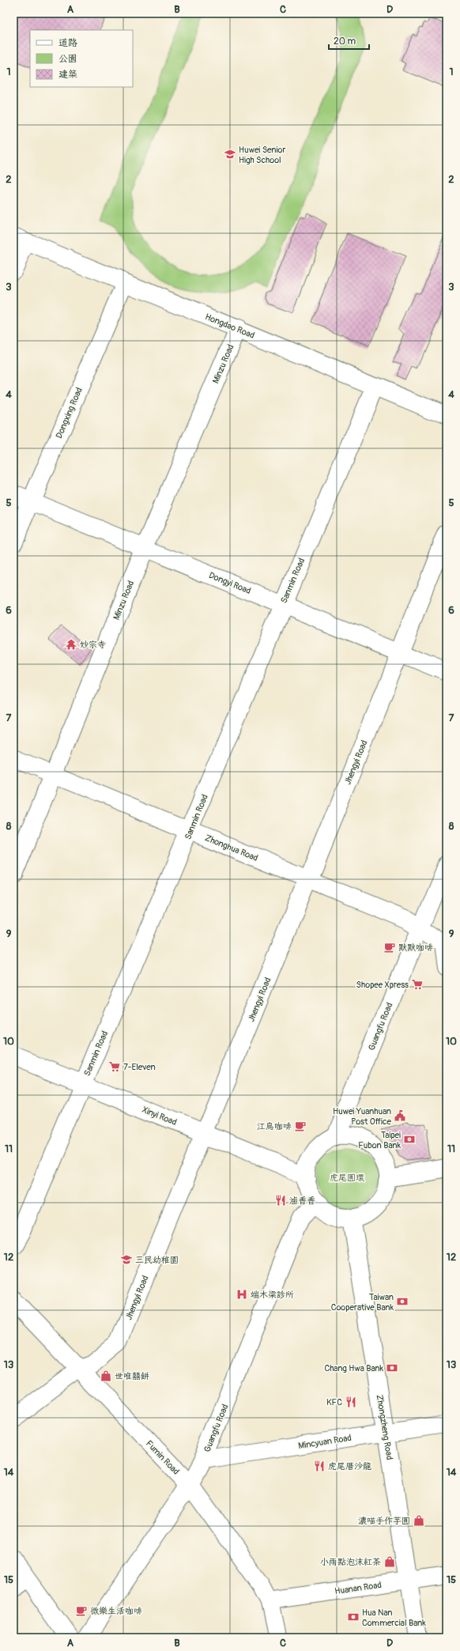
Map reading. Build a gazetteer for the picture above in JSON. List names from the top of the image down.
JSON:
{
  "streets": {
    "street": [
      "Hongdao Road",
      "Minzu Road",
      "Dongxing Road",
      "Sanmin Road",
      "Dongyi Road",
      "Jhengyi Road",
      "Zhonghua Road",
      "Guangfu Road",
      "Xinyi Road",
      "Zhongzheng Road",
      "Mincyuan Road",
      "Fumin Road",
      "Huanan Road"
    ]
  },
  "crossings": [
    ["Hongdao Road", "Minzu Road"],
    ["Hongdao Road", "Dongxing Road"],
    ["Hongdao Road", "Sanmin Road"],
    ["Minzu Road", "Dongyi Road"],
    ["Minzu Road", "Zhonghua Road"],
    ["Dongxing Road", "Dongyi Road"],
    ["Sanmin Road", "Dongyi Road"],
    ["Sanmin Road", "Zhonghua Road"],
    ["Sanmin Road", "Xinyi Road"],
    ["Dongyi Road", "Jhengyi Road"],
    ["Jhengyi Road", "Zhonghua Road"],
    ["Jhengyi Road", "Xinyi Road"],
    ["Jhengyi Road", "Fumin Road"],
    ["Zhonghua Road", "Guangfu Road"],
    ["Guangfu Road", "Xinyi Road"],
    ["Guangfu Road", "Zhongzheng Road"],
    ["Guangfu Road", "Mincyuan Road"],
    ["Guangfu Road", "Fumin Road"],
    ["Xinyi Road", "Zhongzheng Road"],
    ["Zhongzheng Road", "Mincyuan Road"],
    ["Zhongzheng Road", "Huanan Road"],
    ["Fumin Road", "Huanan Road"]
  ],
  "parks": ["虎尾圓環"],
  "places": {
    "school or university": ["Huwei Senior High School", "三民幼稚園"],
    "temple": ["妙宗寺"],
    "cafe": ["默默咖啡", "江鳥咖啡", "微樂生活咖啡"],
    "supermarket": ["Shopee Xpress", "7-Eleven"],
    "public building": ["Huwei Yuanhuan Post Office"],
    "bank": [
      "Taipei Fubon Bank",
      "Taiwan Cooperative Bank",
      "Chang Hwa Bank",
      "Hua Nan Commercial Bank"
    ],
    "restaurant": ["滷香香", "KFC", "虎尾厝沙龍"],
    "hospital": ["端木梁診所"],
    "shop": ["世唯囍餅", "濃喵手作芋圓", "小雨點泡沫紅茶"]
  },
  "legend": ["道路", "公園", "建築"],
  "scale_bar": "20 m",
  "grid": {
    "columns": [
      "A",
      "B",
      "C",
      "D"
    ],
    "rows": [
      "1",
      "2",
      "3",
      "4",
      "5",
      "6",
      "7",
      "8",
      "9",
      "10",
      "11",
      "12",
      "13",
      "14",
      "15"
    ]
  }
}
